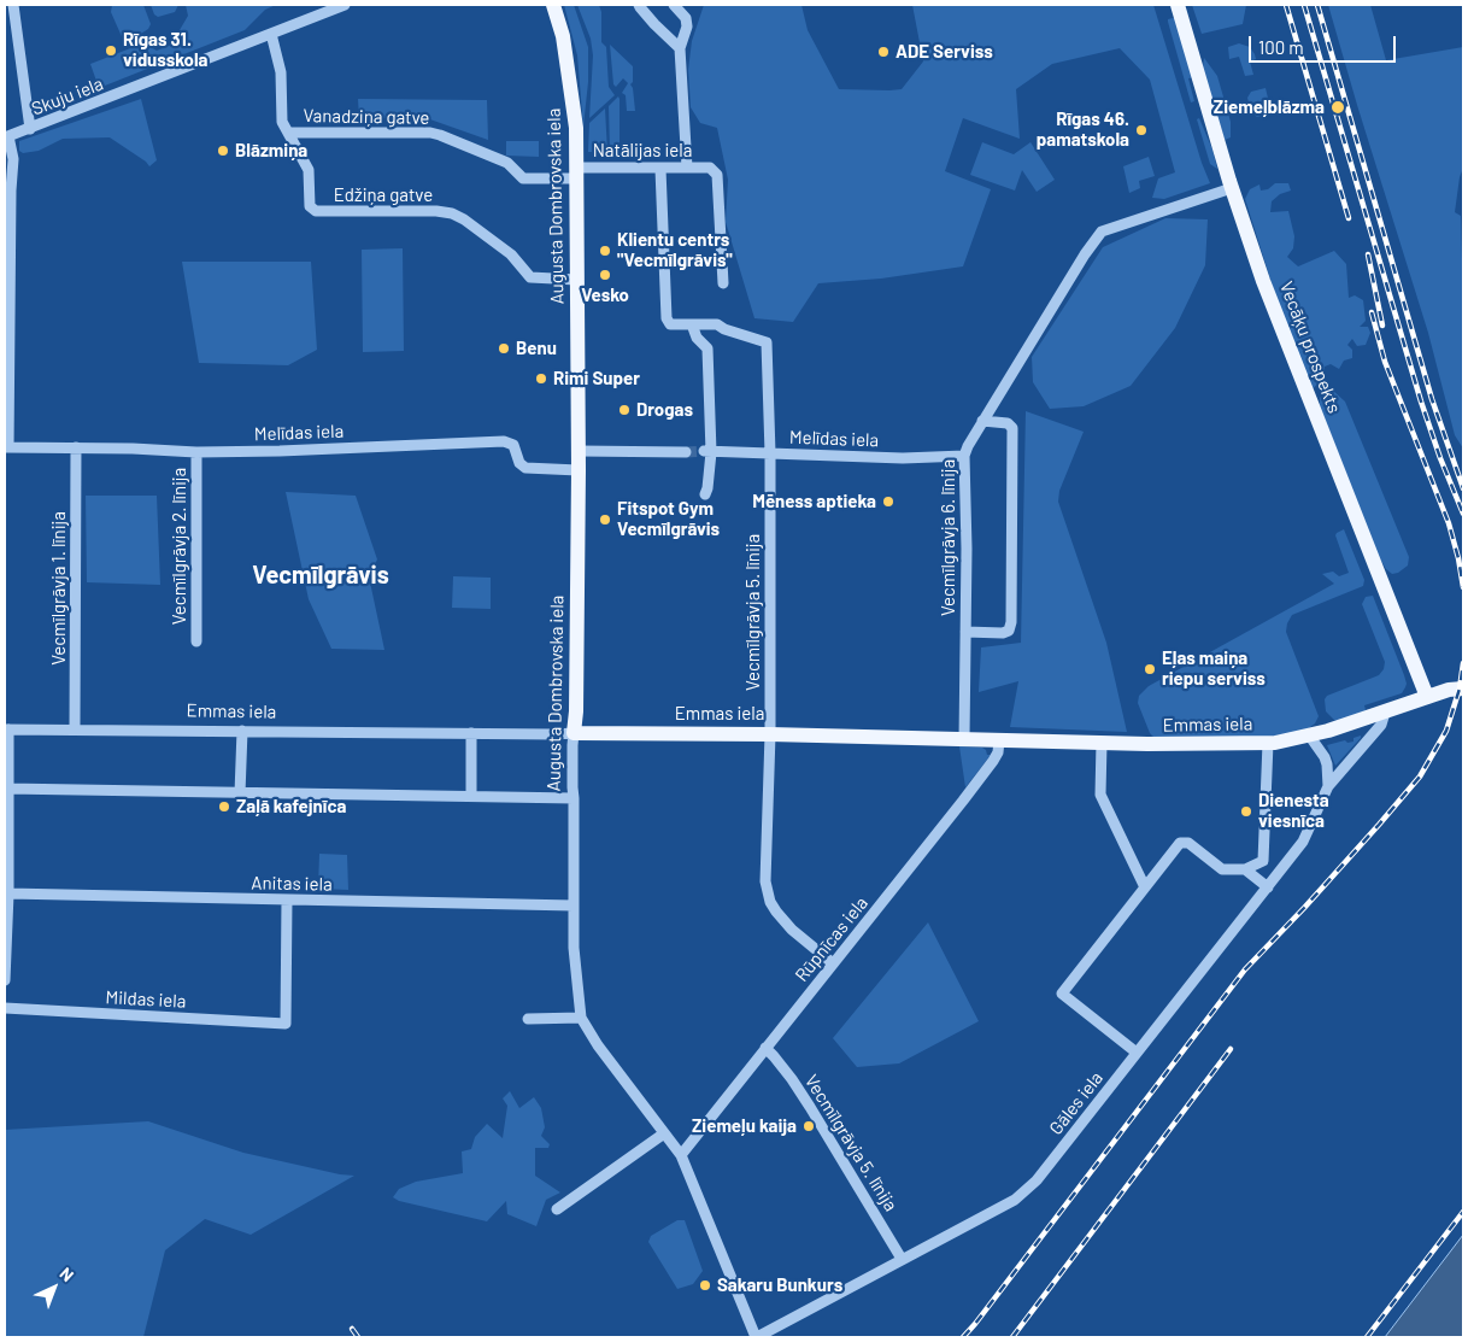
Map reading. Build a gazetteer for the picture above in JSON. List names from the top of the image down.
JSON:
{
  "streets": {
    "main road": ["Augusta Dombrovska iela", "Vecāķu prospekts", "Emmas iela"],
    "street": [
      "Skuju iela",
      "Vanadziņa gatve",
      "Natālijas iela",
      "Edžiņa gatve",
      "Melīdas iela",
      "Vecmīlgrāvja 6. līnija",
      "Vecmīlgrāvja 2. līnija",
      "Vecmīlgrāvja 1. līnija",
      "Vecmīlgrāvja 5. līnija",
      "Anitas iela",
      "Rūpnīcas iela",
      "Mildas iela",
      "Gāles iela"
    ]
  },
  "crossings": [
    ["Skuju iela", "Edžiņa gatve"],
    ["Vanadziņa gatve", "Natālijas iela"],
    ["Vanadziņa gatve", "Edžiņa gatve"],
    ["Vanadziņa gatve", "Augusta Dombrovska iela"],
    ["Natālijas iela", "Augusta Dombrovska iela"],
    ["Edžiņa gatve", "Augusta Dombrovska iela"],
    ["Augusta Dombrovska iela", "Melīdas iela"],
    ["Augusta Dombrovska iela", "Emmas iela"],
    ["Augusta Dombrovska iela", "Anitas iela"],
    ["Augusta Dombrovska iela", "Rūpnīcas iela"],
    ["Augusta Dombrovska iela", "Gāles iela"],
    ["Vecāķu prospekts", "Vecmīlgrāvja 6. līnija"],
    ["Vecāķu prospekts", "Emmas iela"],
    ["Melīdas iela", "Vecmīlgrāvja 6. līnija"],
    ["Melīdas iela", "Vecmīlgrāvja 2. līnija"],
    ["Melīdas iela", "Vecmīlgrāvja 1. līnija"],
    ["Melīdas iela", "Vecmīlgrāvja 5. līnija"],
    ["Vecmīlgrāvja 6. līnija", "Emmas iela"],
    ["Vecmīlgrāvja 1. līnija", "Emmas iela"],
    ["Vecmīlgrāvja 5. līnija", "Emmas iela"],
    ["Vecmīlgrāvja 5. līnija", "Rūpnīcas iela"],
    ["Vecmīlgrāvja 5. līnija", "Gāles iela"],
    ["Emmas iela", "Rūpnīcas iela"],
    ["Emmas iela", "Gāles iela"],
    ["Anitas iela", "Mildas iela"]
  ],
  "districts": ["Vecmīlgrāvis"],
  "places": [
    "Rīgas 31. vidusskola",
    "ADE Serviss",
    "Ziemeļblāzma",
    "Rīgas 46. pamatskola",
    "Blāzmiņa",
    "Klientu centrs \"Vecmīlgrāvis\"",
    "Vesko",
    "Benu",
    "Rimi Super",
    "Drogas",
    "Mēness aptieka",
    "Fitspot Gym Vecmīlgrāvis",
    "Eļas maiņa riepu serviss",
    "Zaļā kafejnīca",
    "Dienesta viesnīca",
    "Ziemeļu kaija",
    "Sakaru Bunkurs"
  ],
  "scale_bar": "100 m",
  "north": "top right"
}
